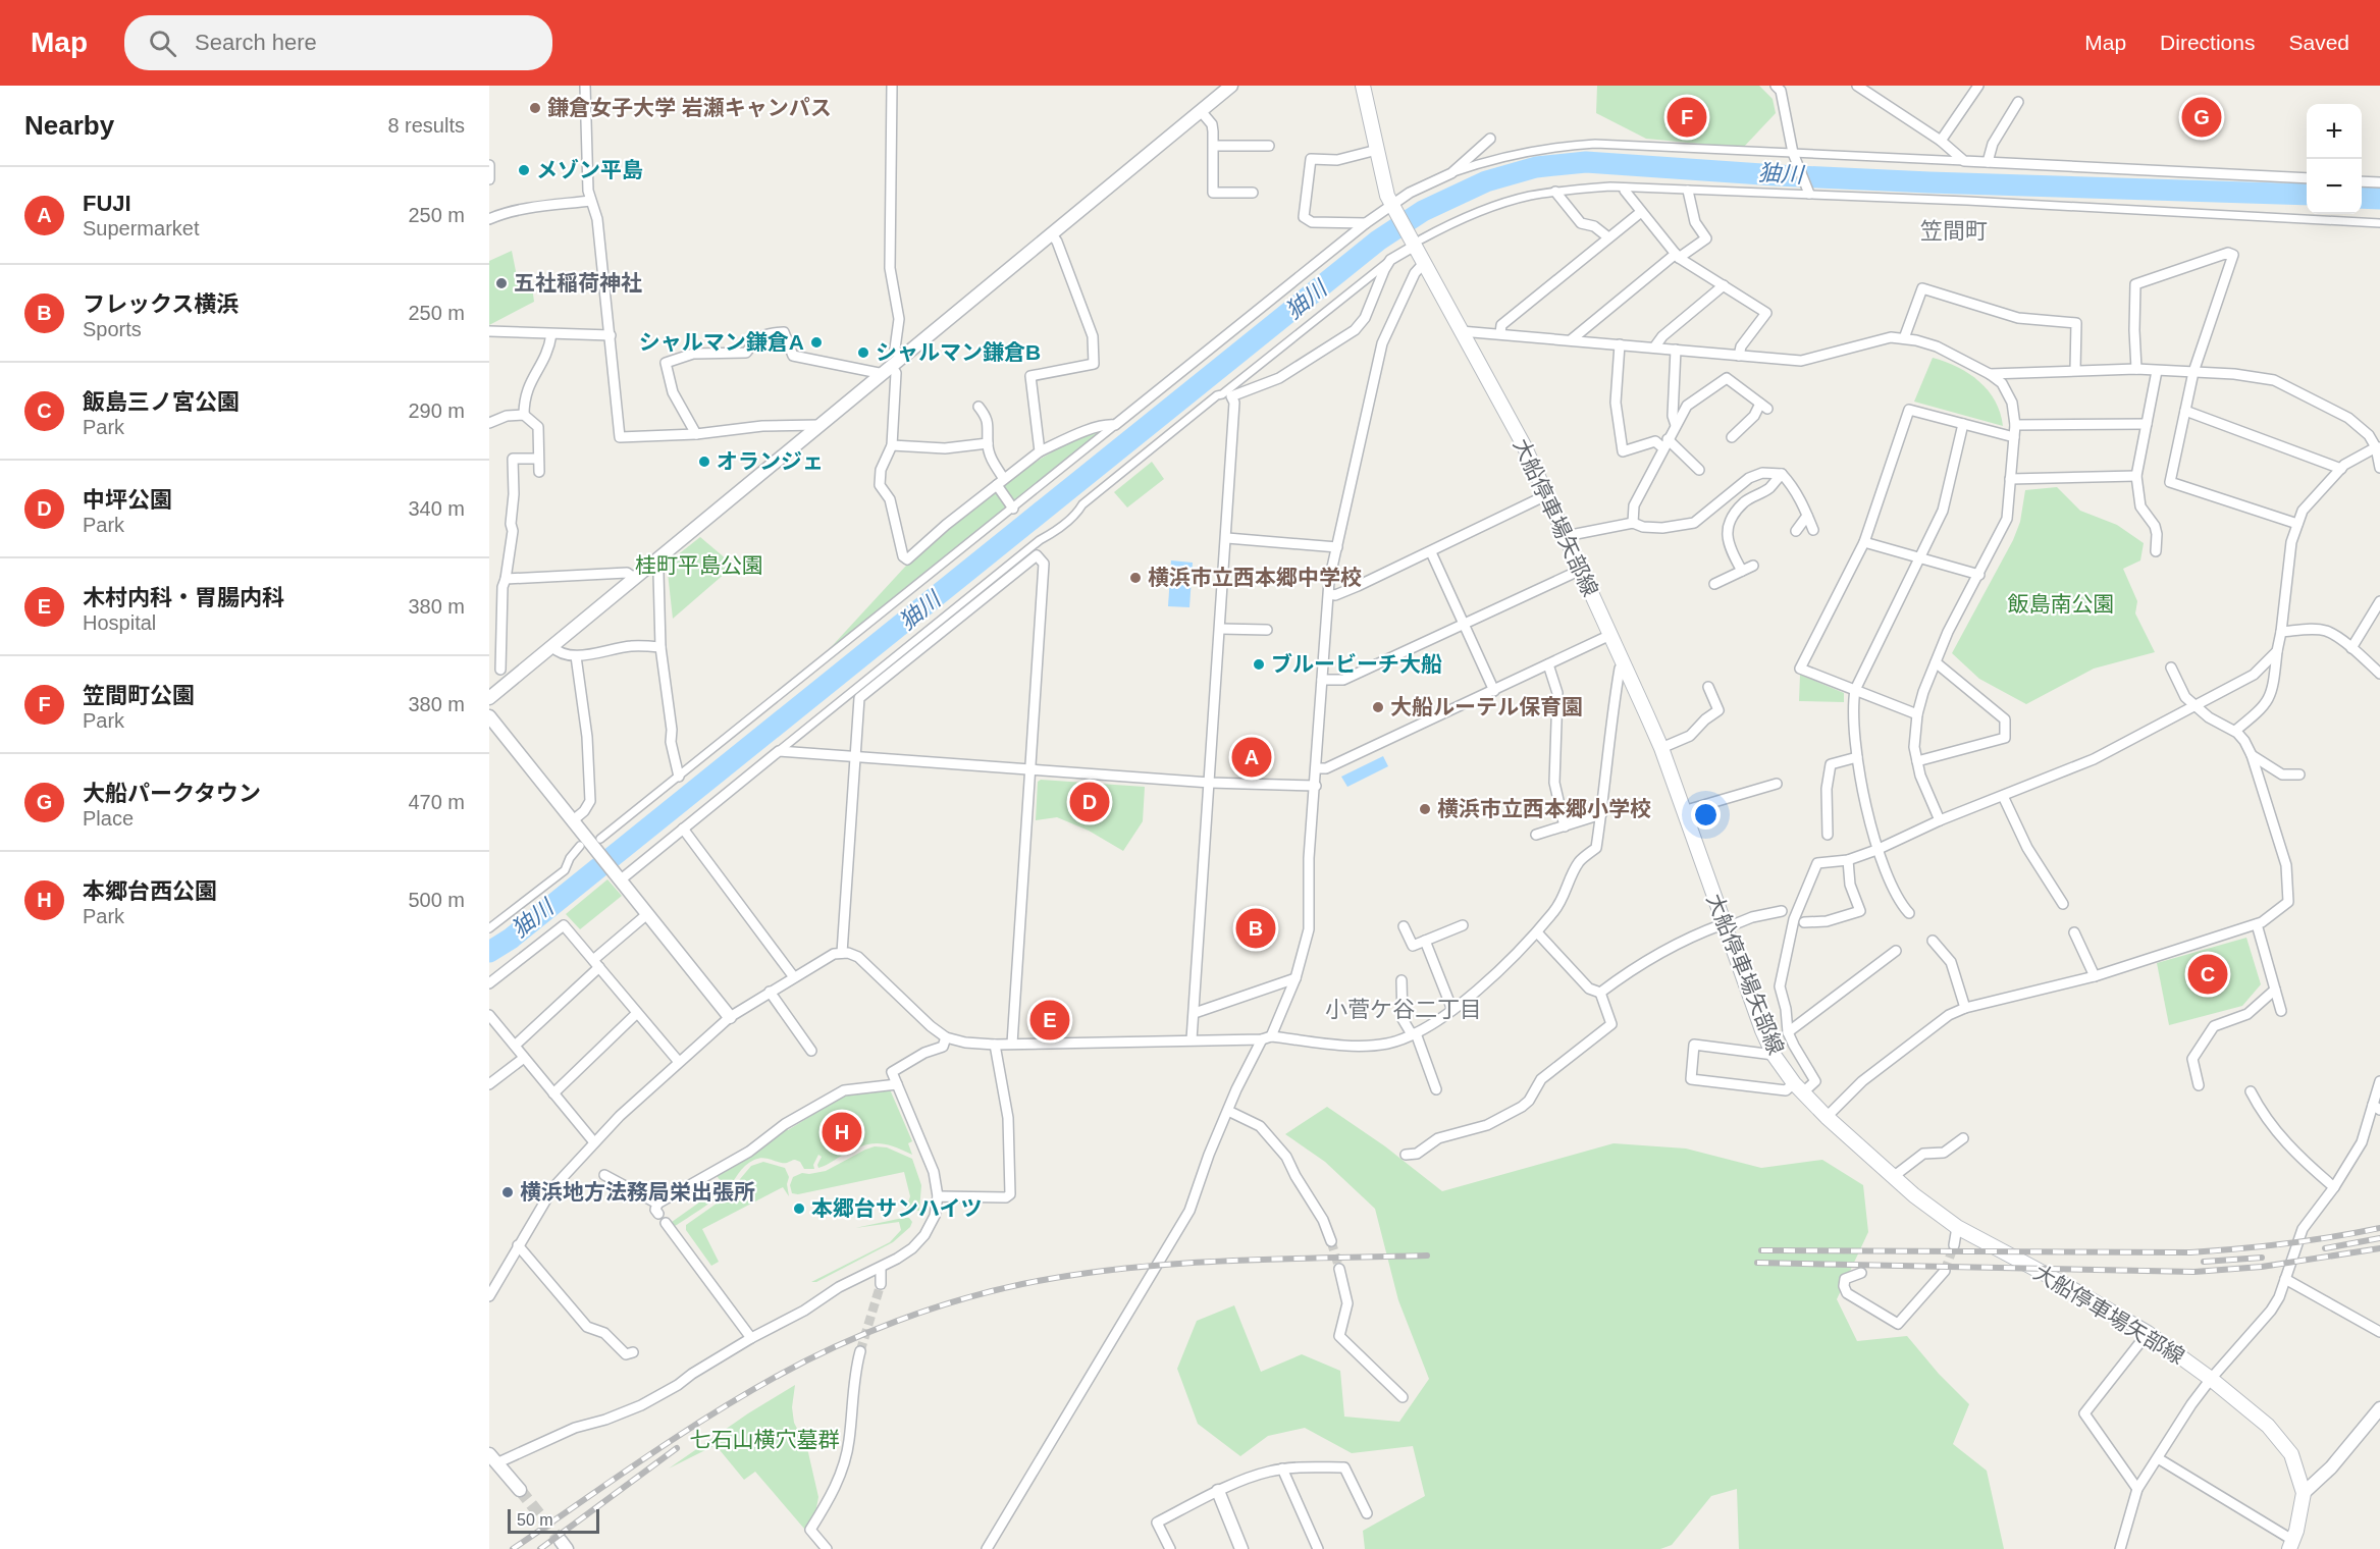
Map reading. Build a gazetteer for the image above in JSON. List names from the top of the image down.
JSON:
{
  "streets": {
    "main road": ["大船停車場矢部線"]
  },
  "districts": ["笠間町", "小菅ケ谷二丁目"],
  "water": ["㹨川"],
  "parks": ["桂町平島公園", "飯島南公園", "七石山横穴墓群"],
  "places": [
    "鎌倉女子大学 岩瀬キャンパス",
    "メゾン平島",
    "五社稲荷神社",
    "シャルマン鎌倉A",
    "シャルマン鎌倉B",
    "オランジェ",
    "横浜市立西本郷中学校",
    "ブルービーチ大船",
    "大船ルーテル保育園",
    "横浜市立西本郷小学校",
    "横浜地方法務局栄出張所",
    "本郷台サンハイツ"
  ],
  "scale_bar": "50 m",
  "page": {
    "header": "Map",
    "search": "Search here",
    "nav": ["Map", "Directions", "Saved"],
    "heading": ["Nearby", "8 results"],
    "pins": [
      "F",
      "G",
      "A",
      "D",
      "B",
      "C",
      "E",
      "H"
    ],
    "map_buttons": ["+", "−"],
    "list": [
      {
        "mark": "A",
        "name": "FUJI",
        "note": "Supermarket",
        "value": "250 m"
      },
      {
        "mark": "B",
        "name": "フレックス横浜",
        "note": "Sports",
        "value": "250 m"
      },
      {
        "mark": "C",
        "name": "飯島三ノ宮公園",
        "note": "Park",
        "value": "290 m"
      },
      {
        "mark": "D",
        "name": "中坪公園",
        "note": "Park",
        "value": "340 m"
      },
      {
        "mark": "E",
        "name": "木村内科・胃腸内科",
        "note": "Hospital",
        "value": "380 m"
      },
      {
        "mark": "F",
        "name": "笠間町公園",
        "note": "Park",
        "value": "380 m"
      },
      {
        "mark": "G",
        "name": "大船パークタウン",
        "note": "Place",
        "value": "470 m"
      },
      {
        "mark": "H",
        "name": "本郷台西公園",
        "note": "Park",
        "value": "500 m"
      }
    ],
    "scale": "50 m"
  }
}
